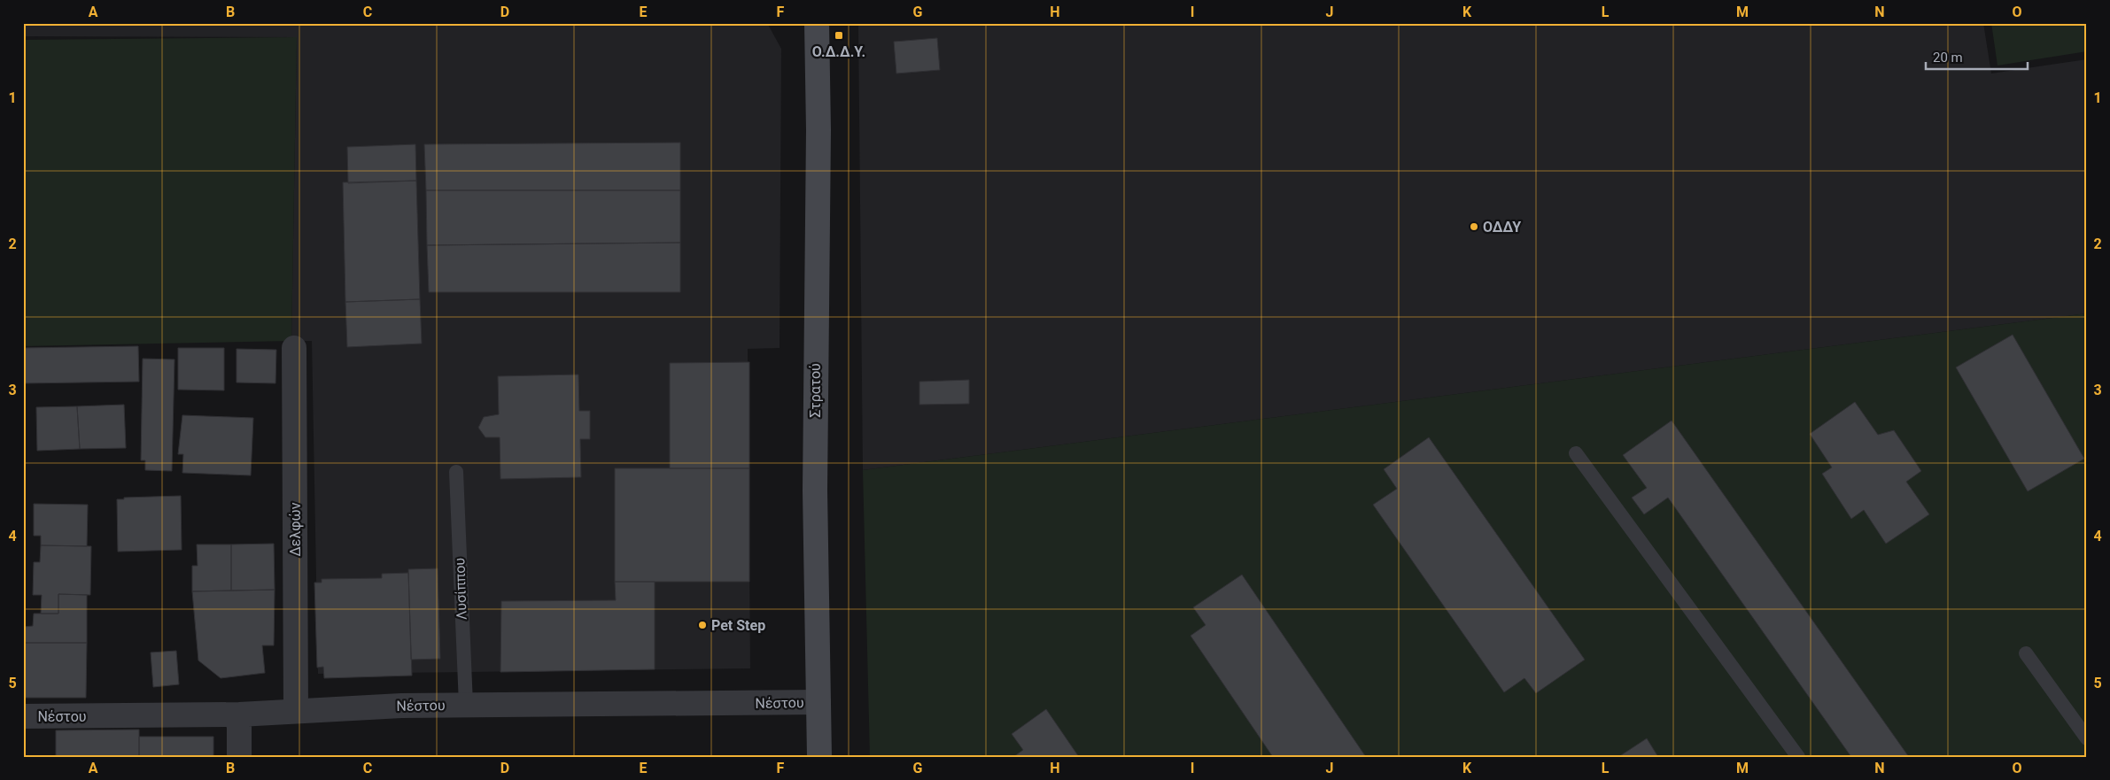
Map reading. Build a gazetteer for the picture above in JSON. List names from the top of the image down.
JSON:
{
  "streets": {
    "main road": ["Στρατού"],
    "street": ["Δελφών", "Νέστου"],
    "lane": ["Λυσίππου"]
  },
  "crossings": [
    ["Στρατού", "Νέστου"],
    ["Δελφών", "Νέστου"],
    ["Λυσίππου", "Νέστου"]
  ],
  "places": {
    "transit": ["Ο.Δ.Δ.Υ."],
    "other": ["ΟΔΔΥ", "Pet Step"]
  },
  "scale_bar": "20 m",
  "grid": {
    "columns": [
      "A",
      "B",
      "C",
      "D",
      "E",
      "F",
      "G",
      "H",
      "I",
      "J",
      "K",
      "L",
      "M",
      "N",
      "O"
    ],
    "rows": [
      "1",
      "2",
      "3",
      "4",
      "5"
    ]
  }
}
